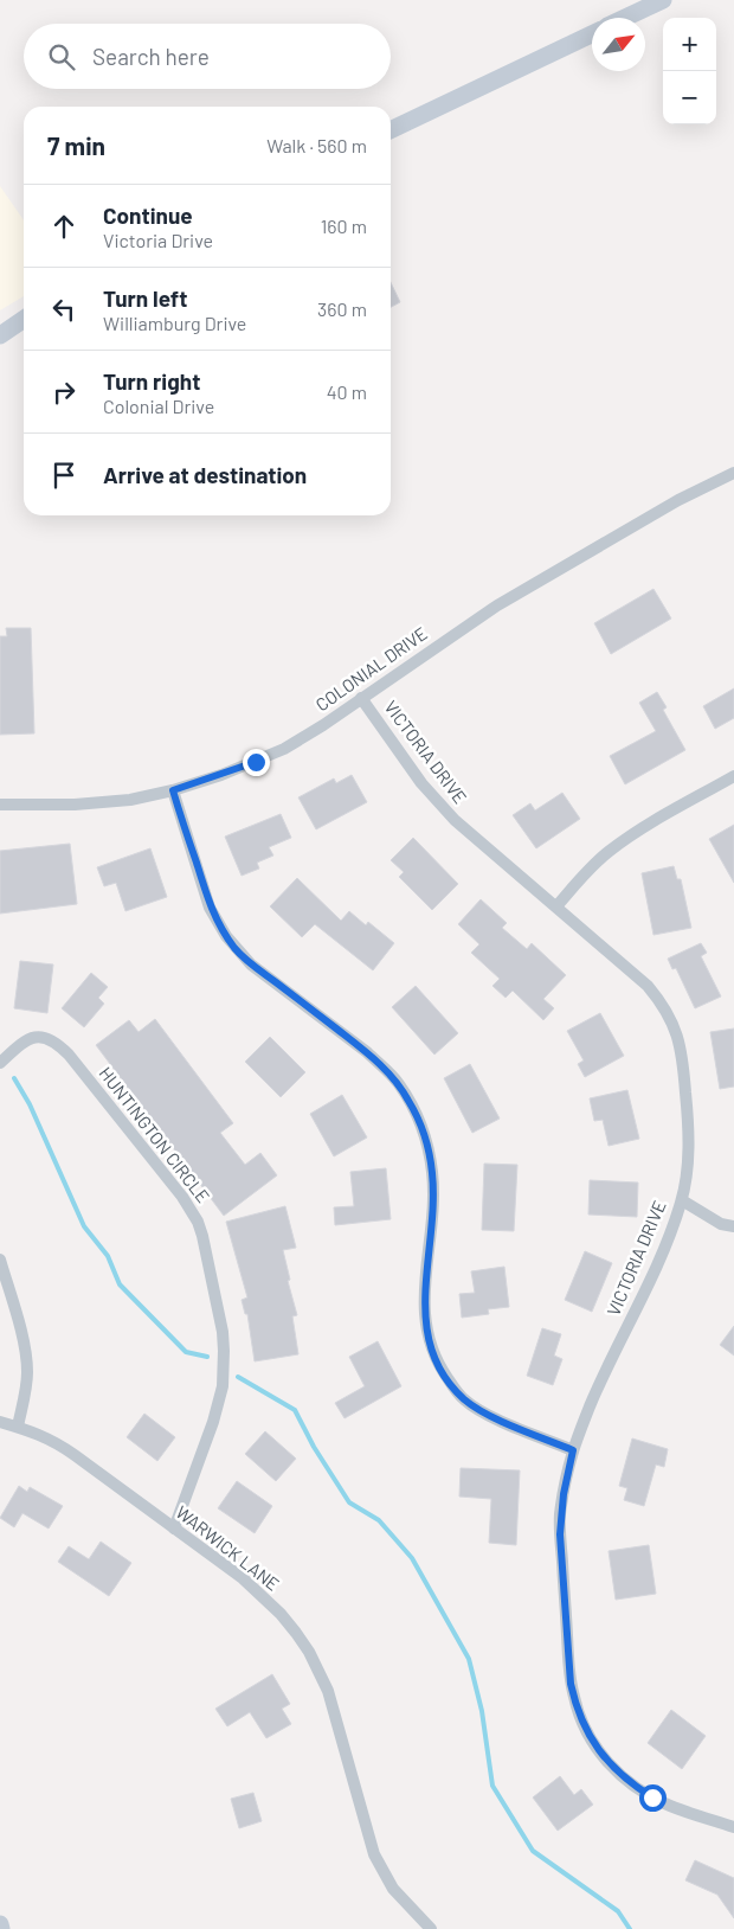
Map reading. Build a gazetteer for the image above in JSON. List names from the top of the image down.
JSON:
{
  "streets": {
    "street": [
      "COLONIAL DRIVE",
      "VICTORIA DRIVE",
      "HUNTINGTON CIRCLE",
      "WARWICK LANE"
    ]
  },
  "crossings": [
    ["COLONIAL DRIVE", "VICTORIA DRIVE"],
    ["HUNTINGTON CIRCLE", "WARWICK LANE"]
  ],
  "north": "top right",
  "page": {
    "map_buttons": ["+", "−"],
    "search": "Search here",
    "heading": ["7 min", "Walk · 560 m"],
    "list": [
      ["Continue", "Victoria Drive", "160 m"],
      ["Turn left", "Williamburg Drive", "360 m"],
      ["Turn right", "Colonial Drive", "40 m"],
      "Arrive at destination"
    ]
  }
}
